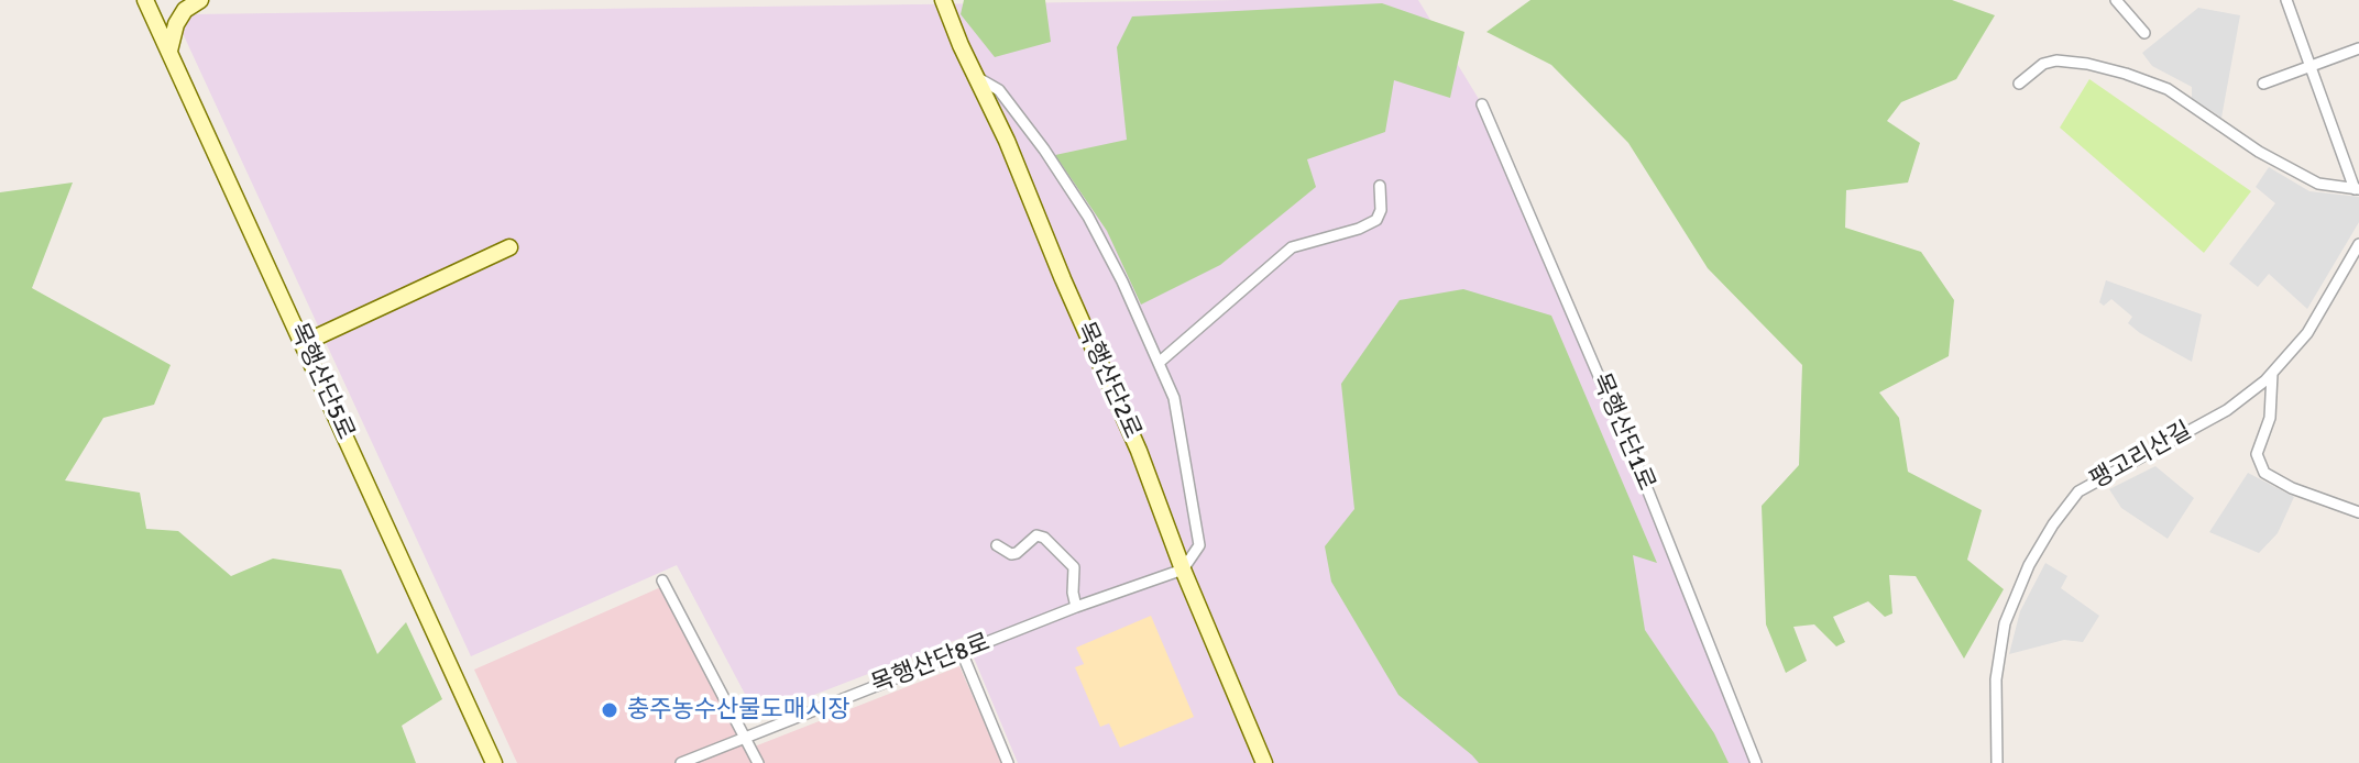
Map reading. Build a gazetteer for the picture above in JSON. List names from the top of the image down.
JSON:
{
  "streets": {
    "street": [
      "목행산단2로",
      "목행산단5로",
      "목행산단1로",
      "팽고리산길",
      "목행산단8로"
    ]
  },
  "crossings": [
    ["목행산단2로", "목행산단8로"]
  ],
  "places": ["충주농수산물도매시장"]
}
